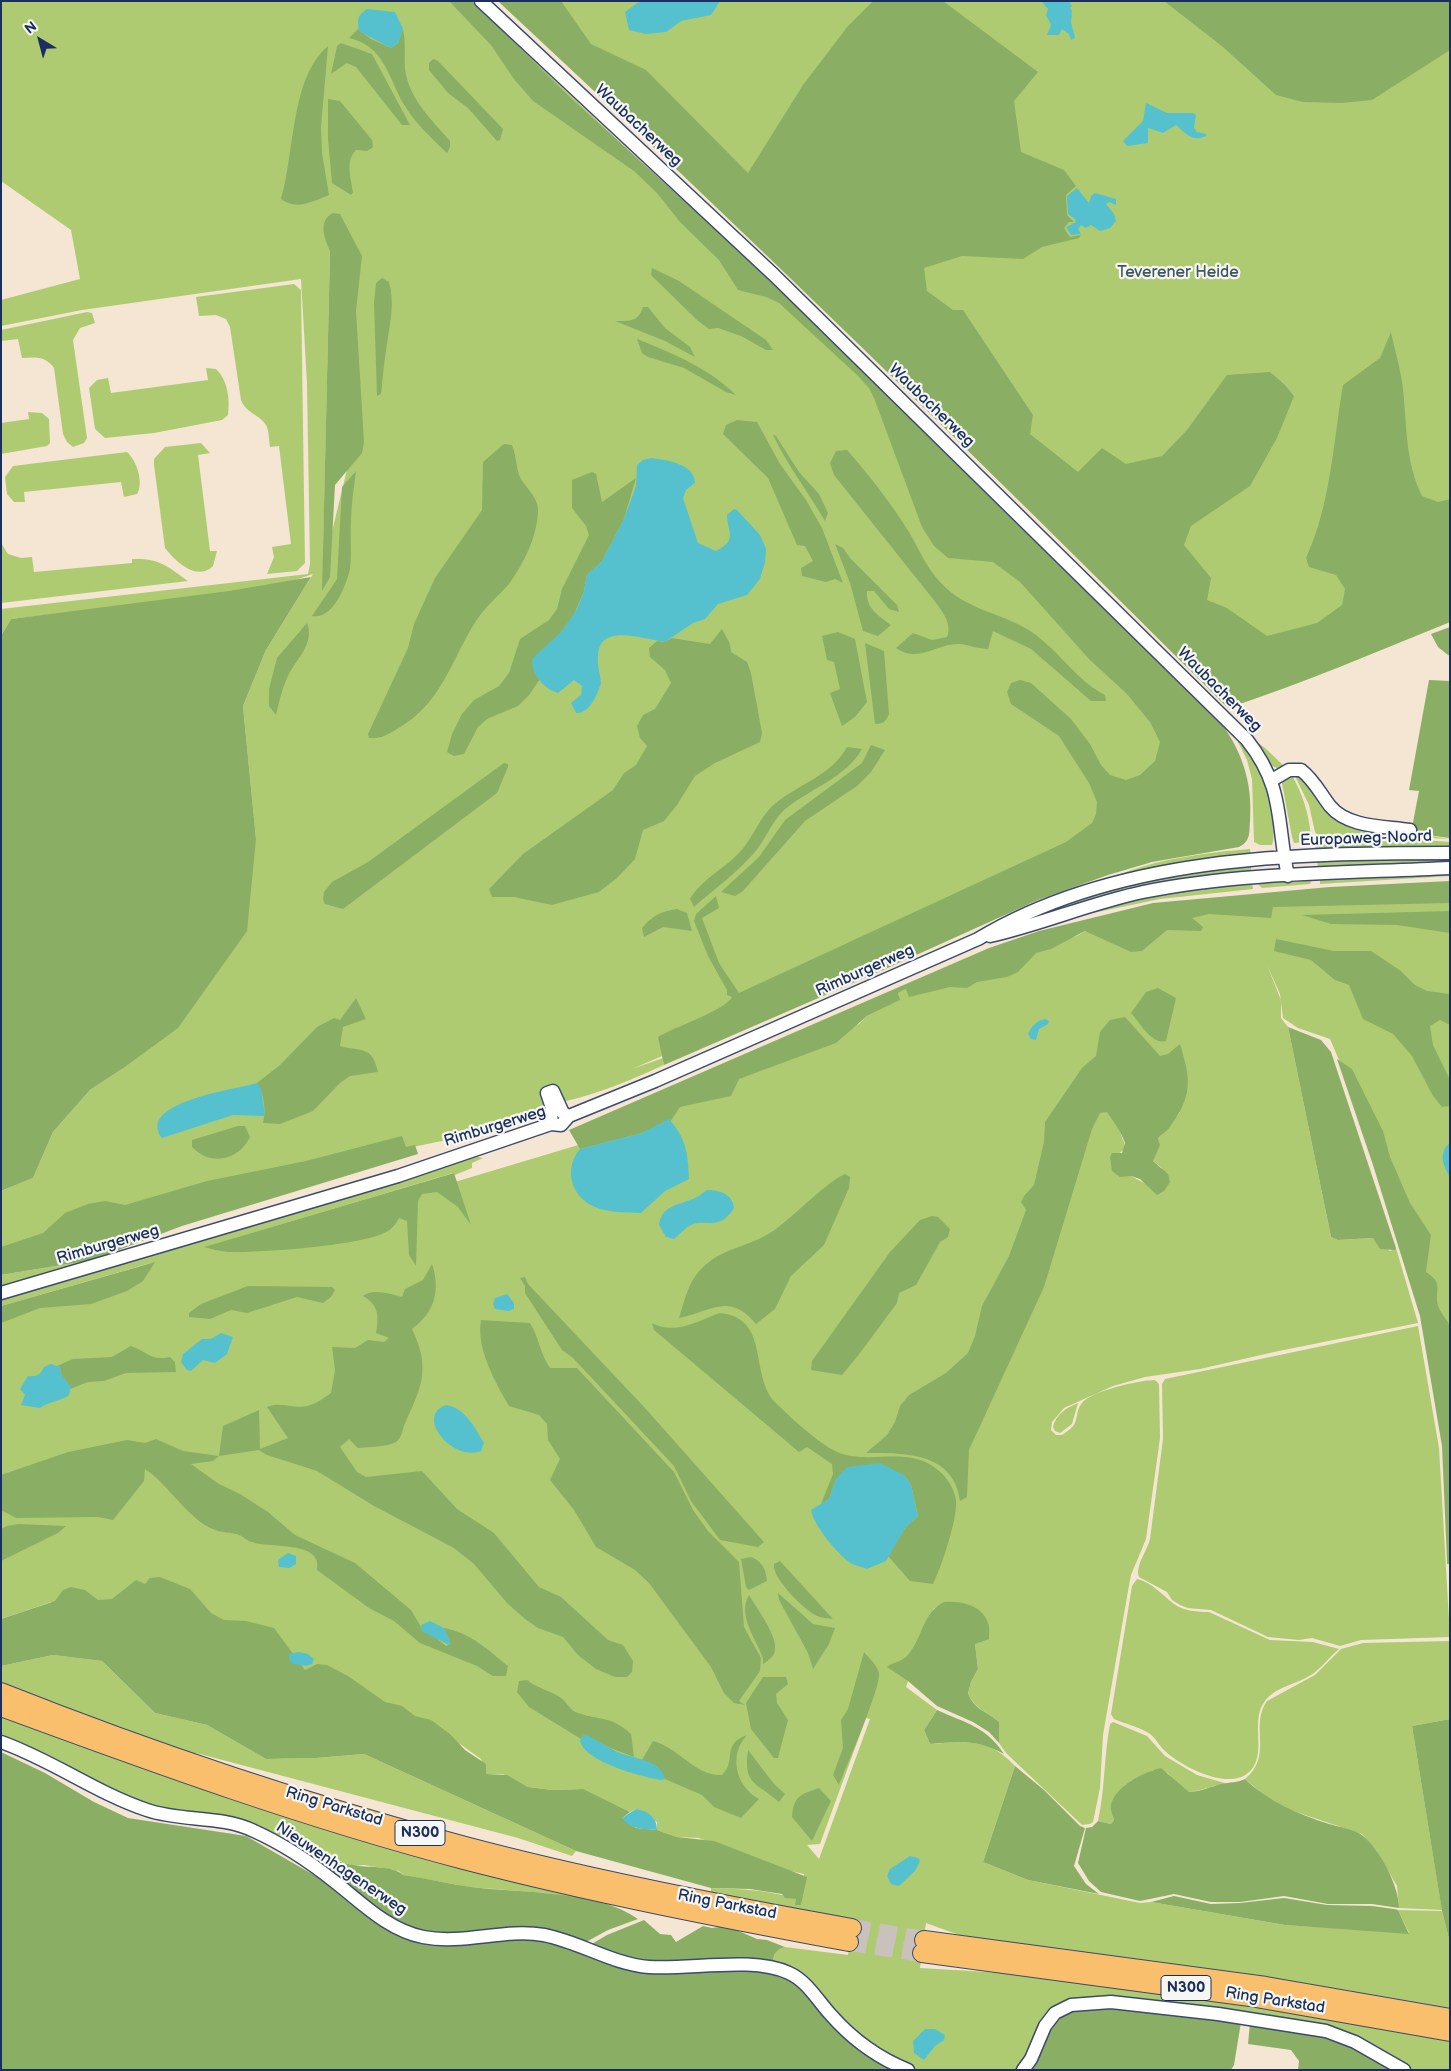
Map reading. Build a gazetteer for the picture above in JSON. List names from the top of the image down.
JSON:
{
  "streets": {
    "highway": ["Ring Parkstad", "N300"],
    "street": [
      "Waubacherweg",
      "Europaweg-Noord",
      "Rimburgerweg",
      "Nieuwenhagenerweg"
    ]
  },
  "crossings": [
    ["Waubacherweg", "Europaweg-Noord"],
    ["Waubacherweg", "Rimburgerweg"],
    ["Europaweg-Noord", "Rimburgerweg"]
  ],
  "parks": ["Teverener Heide"],
  "north": "top left"
}
